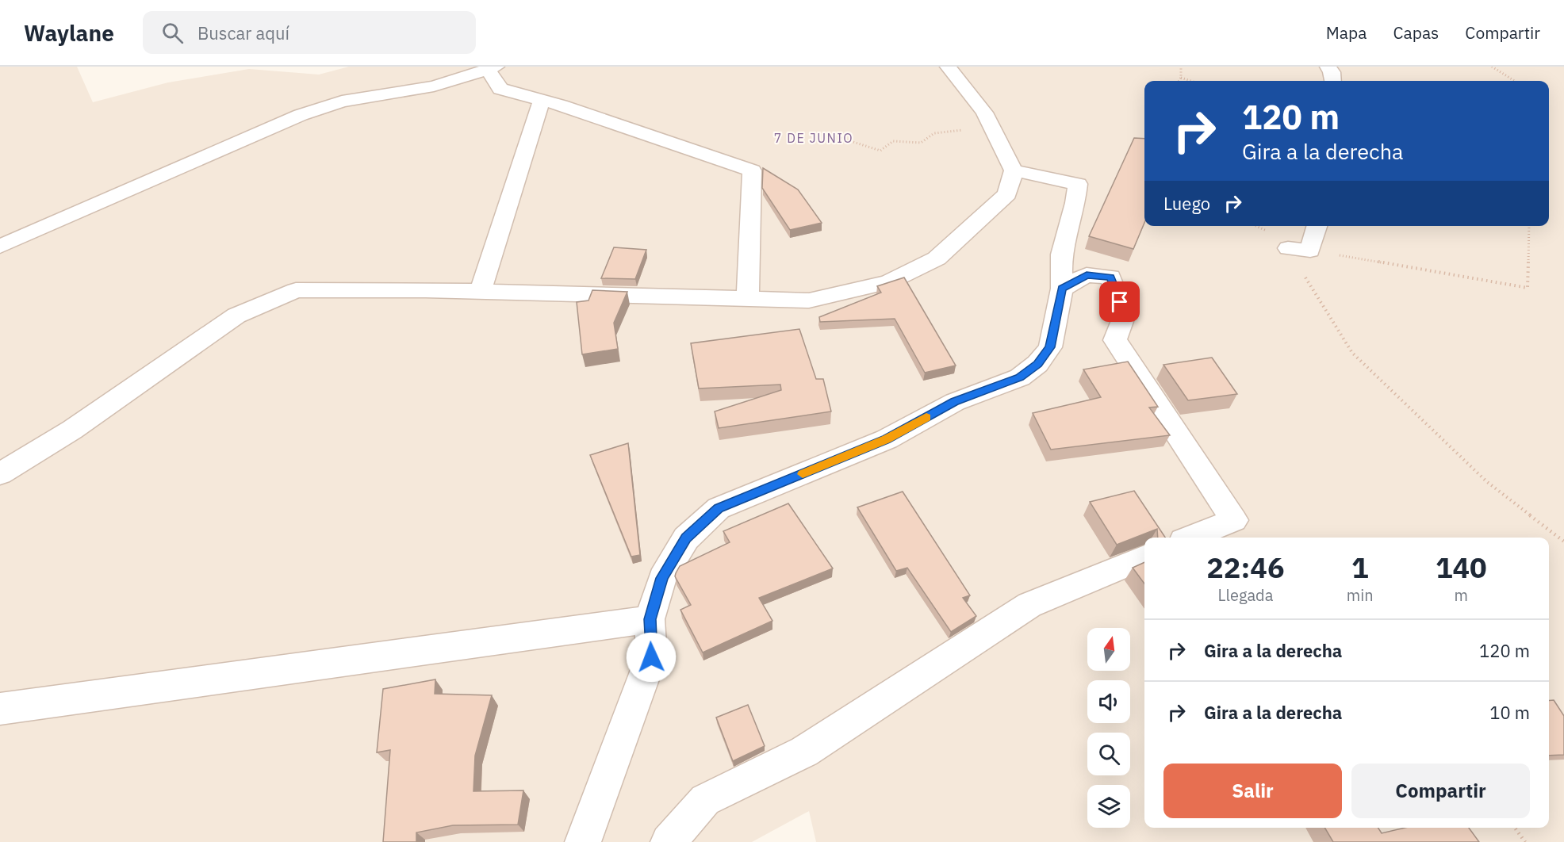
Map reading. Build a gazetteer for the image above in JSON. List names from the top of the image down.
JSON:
{
  "districts": ["7 DE JUNIO"],
  "north": "top",
  "page": {
    "header": "Waylane",
    "search": "Buscar aquí",
    "nav": ["Mapa", "Capas", "Compartir"],
    "turn": ["120 m", "Gira a la derecha"],
    "then": "Luego",
    "eta": [
      "22:46",
      "Llegada",
      "1",
      "min",
      "140",
      "m"
    ],
    "list": [
      {
        "name": "Gira a la derecha",
        "value": "120 m"
      },
      {
        "name": "Gira a la derecha",
        "value": "10 m"
      }
    ],
    "buttons": ["Salir", "Compartir"]
  }
}
